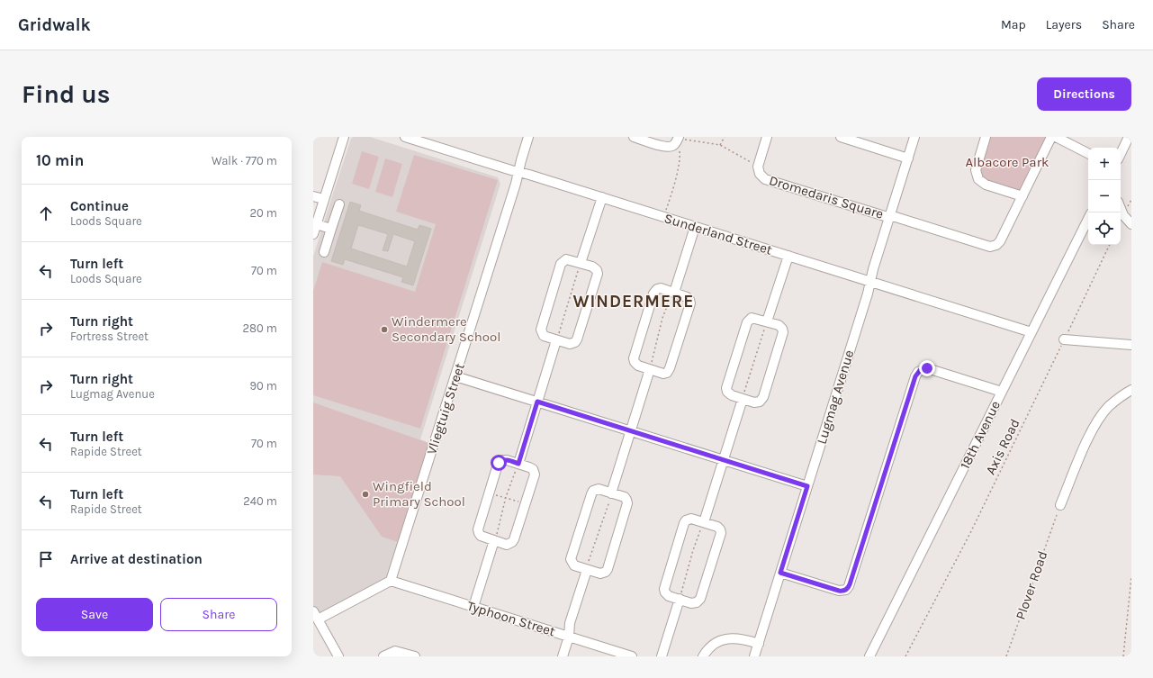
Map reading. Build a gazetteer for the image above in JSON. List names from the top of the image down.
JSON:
{
  "streets": {
    "street": [
      "Dromedaris Square",
      "Sunderland Street",
      "Lugmag Avenue",
      "Vliegtuig Street",
      "18th Avenue",
      "Typhoon Street"
    ],
    "path": ["Axis Road", "Plover Road"]
  },
  "crossings": [
    ["Dromedaris Square", "Lugmag Avenue"],
    ["Sunderland Street", "Lugmag Avenue"],
    ["Sunderland Street", "Vliegtuig Street"],
    ["Sunderland Street", "18th Avenue"],
    ["Vliegtuig Street", "Typhoon Street"]
  ],
  "districts": ["WINDERMERE"],
  "parks": ["Albacore Park"],
  "places": ["Windermere Secondary School", "Wingfield Primary School"],
  "page": {
    "header": "Gridwalk",
    "nav": ["Map", "Layers", "Share"],
    "buttons": [
      "Directions",
      ["Save", "Share"]
    ],
    "title": "Find us",
    "heading": ["10 min", "Walk · 770 m"],
    "map_buttons": ["+", "−"],
    "list": [
      ["Continue", "Loods Square", "20 m"],
      ["Turn left", "Loods Square", "70 m"],
      ["Turn right", "Fortress Street", "280 m"],
      ["Turn right", "Lugmag Avenue", "90 m"],
      ["Turn left", "Rapide Street", "70 m"],
      ["Turn left", "Rapide Street", "240 m"],
      "Arrive at destination"
    ]
  }
}
